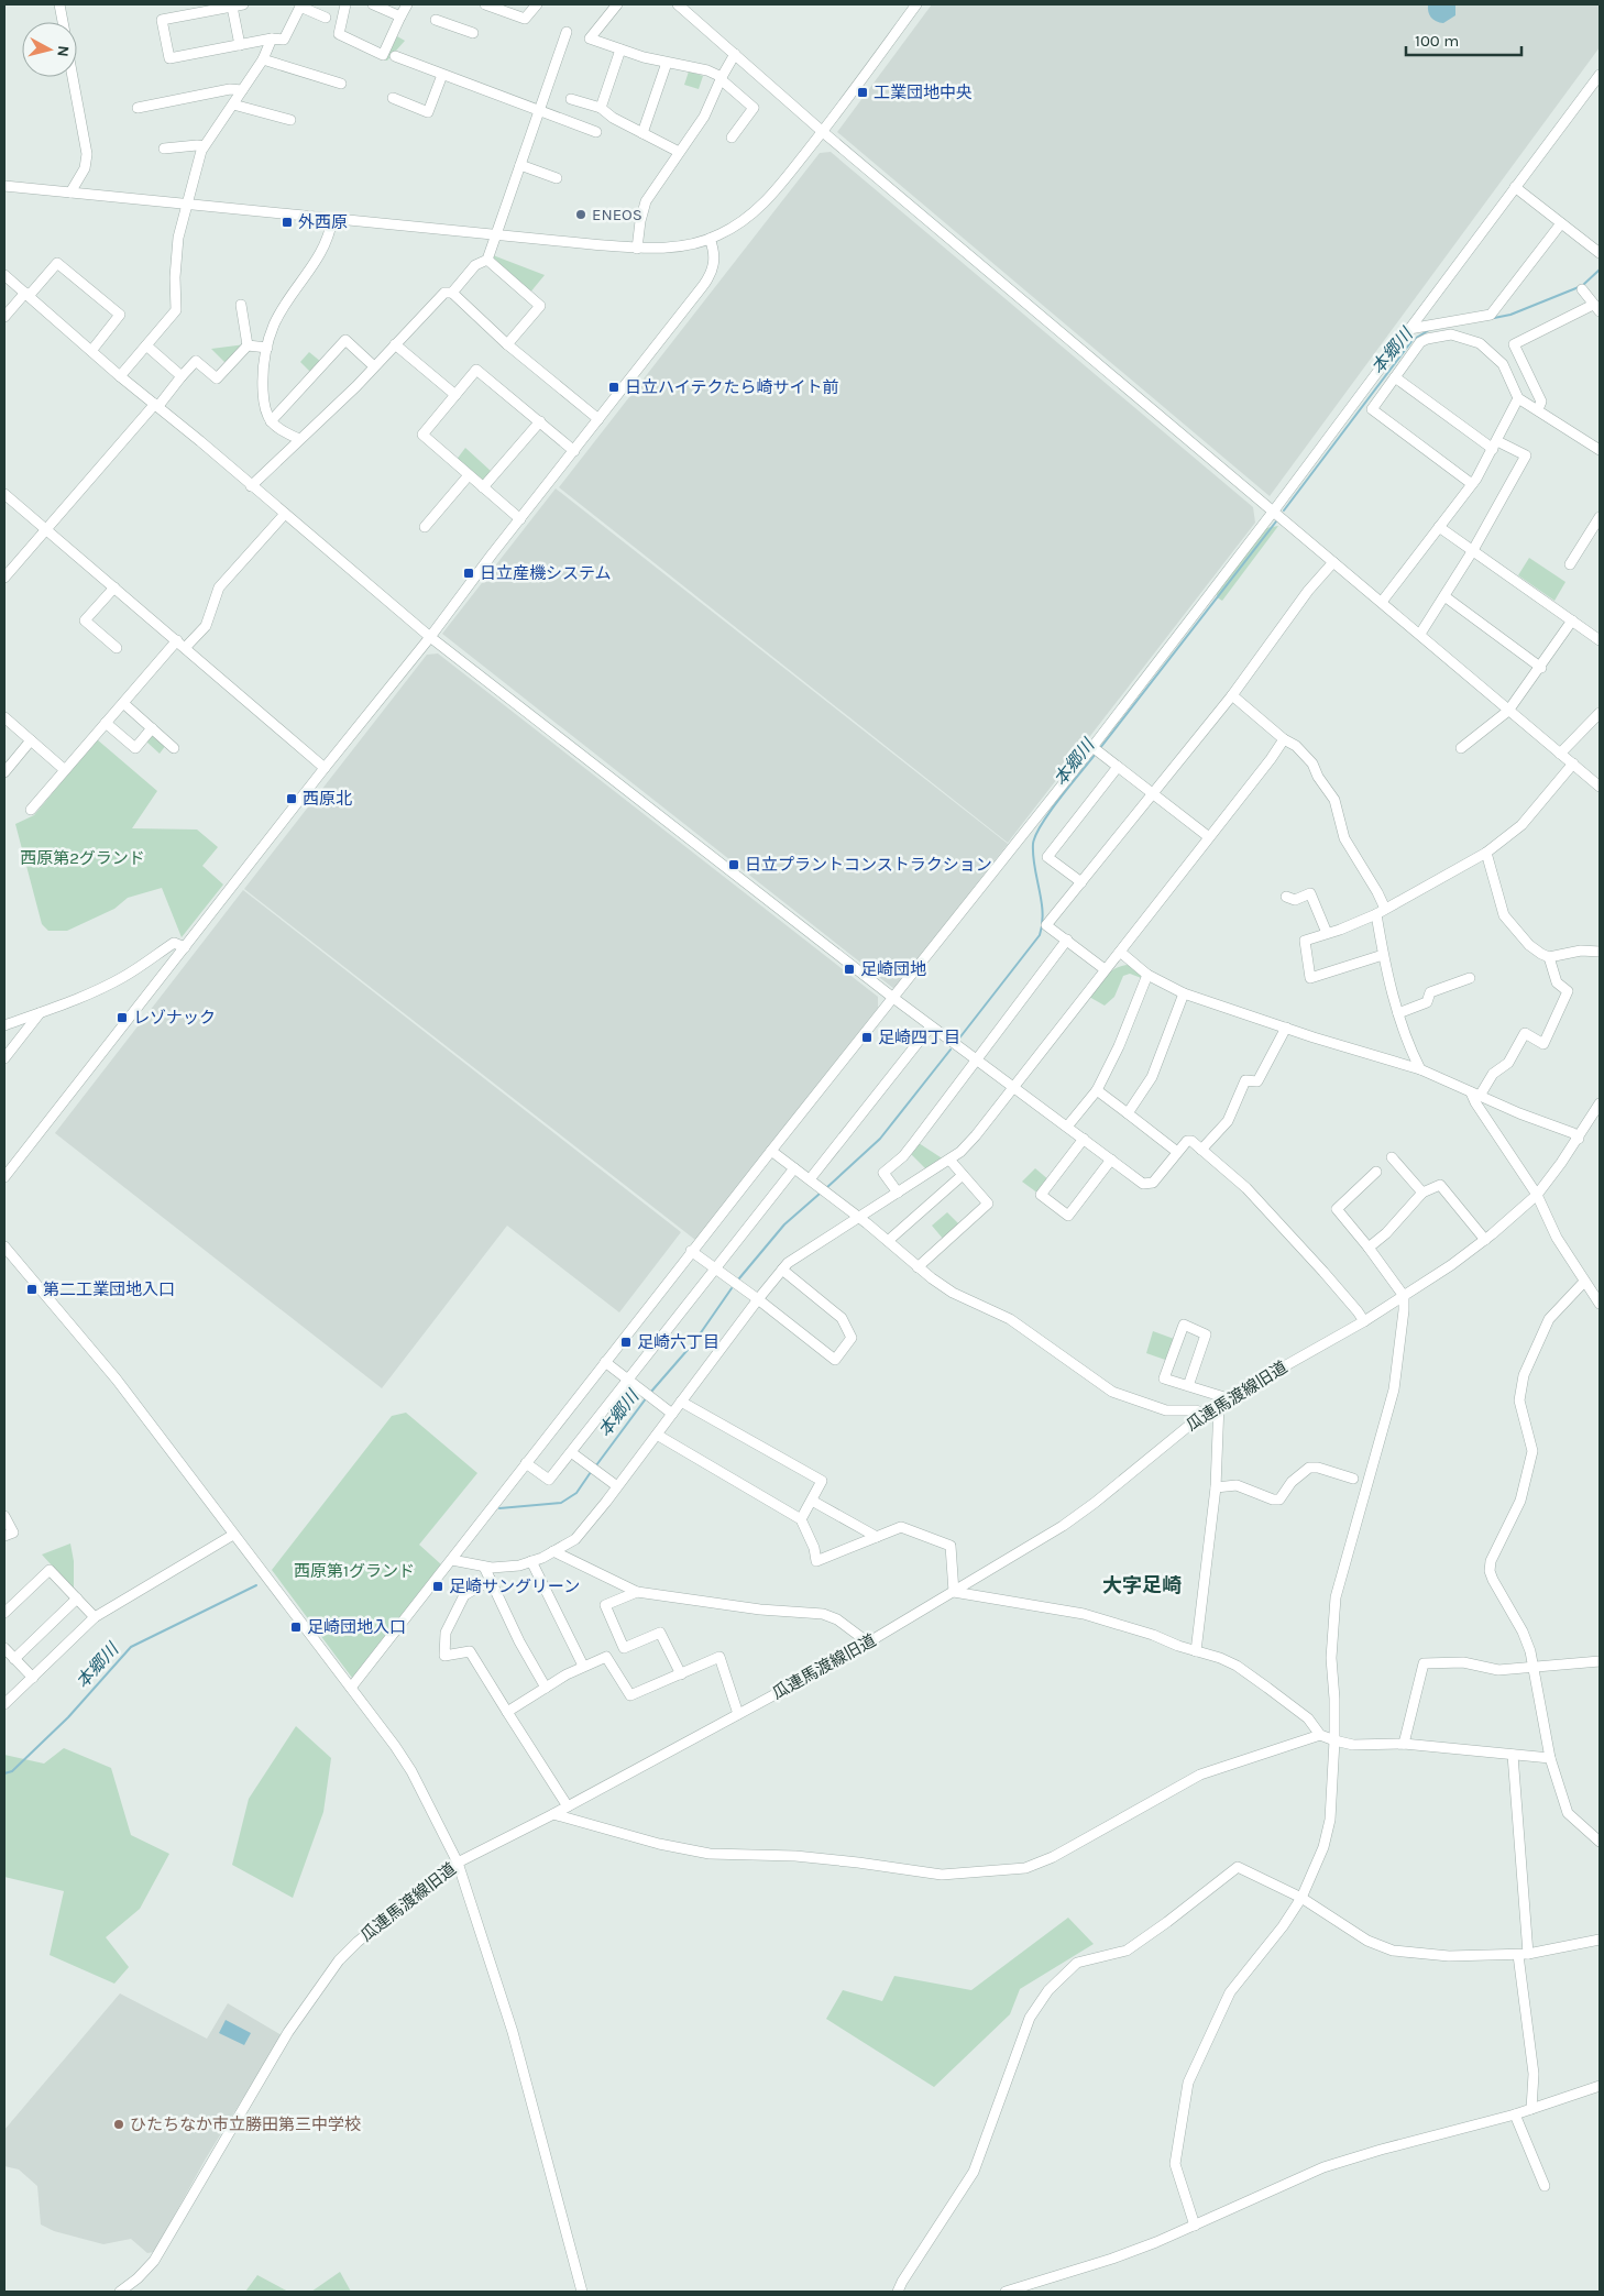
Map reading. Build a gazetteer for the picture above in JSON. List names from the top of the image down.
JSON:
{
  "streets": {
    "street": ["瓜連馬渡線旧道"]
  },
  "districts": ["大字足崎"],
  "water": ["本郷川"],
  "parks": ["西原第2グランド", "西原第1グランド"],
  "places": {
    "transit": [
      "工業団地中央",
      "外西原",
      "日立ハイテクたら崎サイト前",
      "日立産機システム",
      "西原北",
      "日立プラントコンストラクション",
      "足崎団地",
      "レゾナック",
      "足崎四丁目",
      "第二工業団地入口",
      "足崎六丁目",
      "足崎サングリーン",
      "足崎団地入口"
    ],
    "other": ["ENEOS", "ひたちなか市立勝田第三中学校"]
  },
  "scale_bar": "100 m",
  "north": "right"
}
